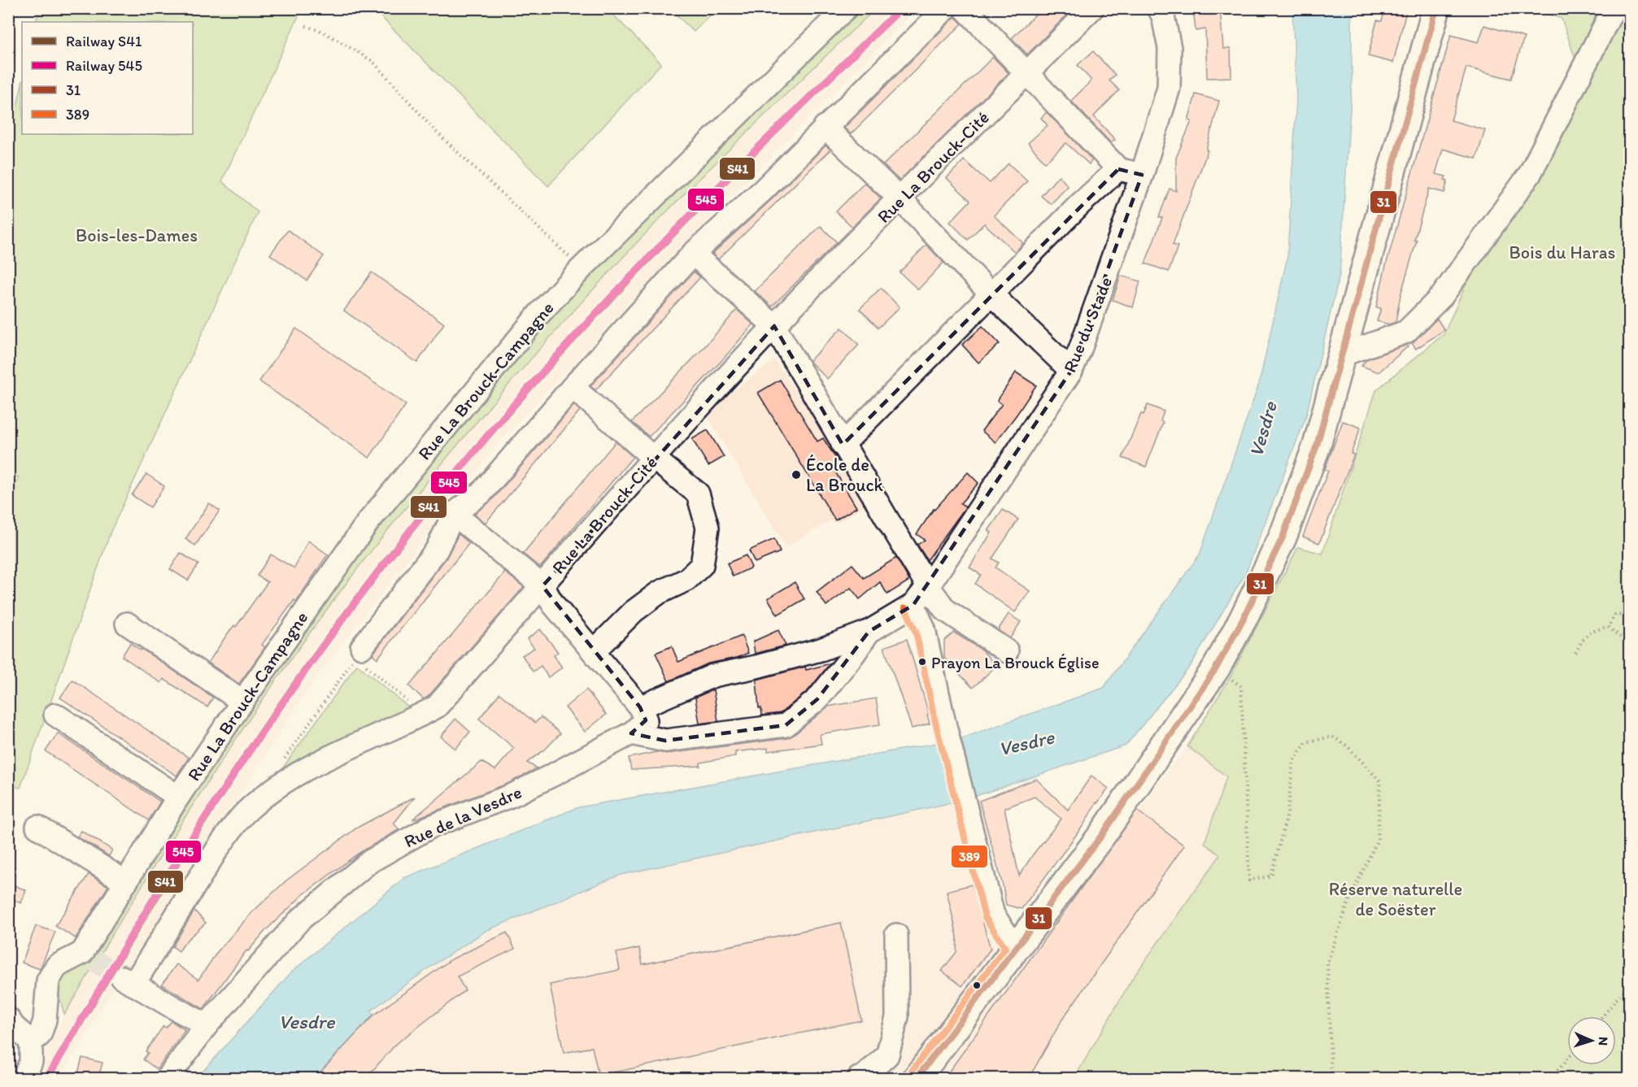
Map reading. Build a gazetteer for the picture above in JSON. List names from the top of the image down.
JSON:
{
  "streets": {
    "street": [
      "Rue La Brouck-Cité",
      "Rue du Stade",
      "Rue La Brouck-Campagne",
      "Rue de la Vesdre"
    ]
  },
  "water": ["Vesdre"],
  "parks": ["Bois-les-Dames", "Bois du Haras", "Réserve naturelle de Soëster"],
  "places": ["École de La Brouck", "Prayon La Brouck Église"],
  "lines": [
    "rail line S41",
    "transit line 31",
    "rail line 545",
    "transit line 389"
  ],
  "legend": [
    "Railway S41",
    "Railway 545",
    "31",
    "389"
  ],
  "north": "right"
}
